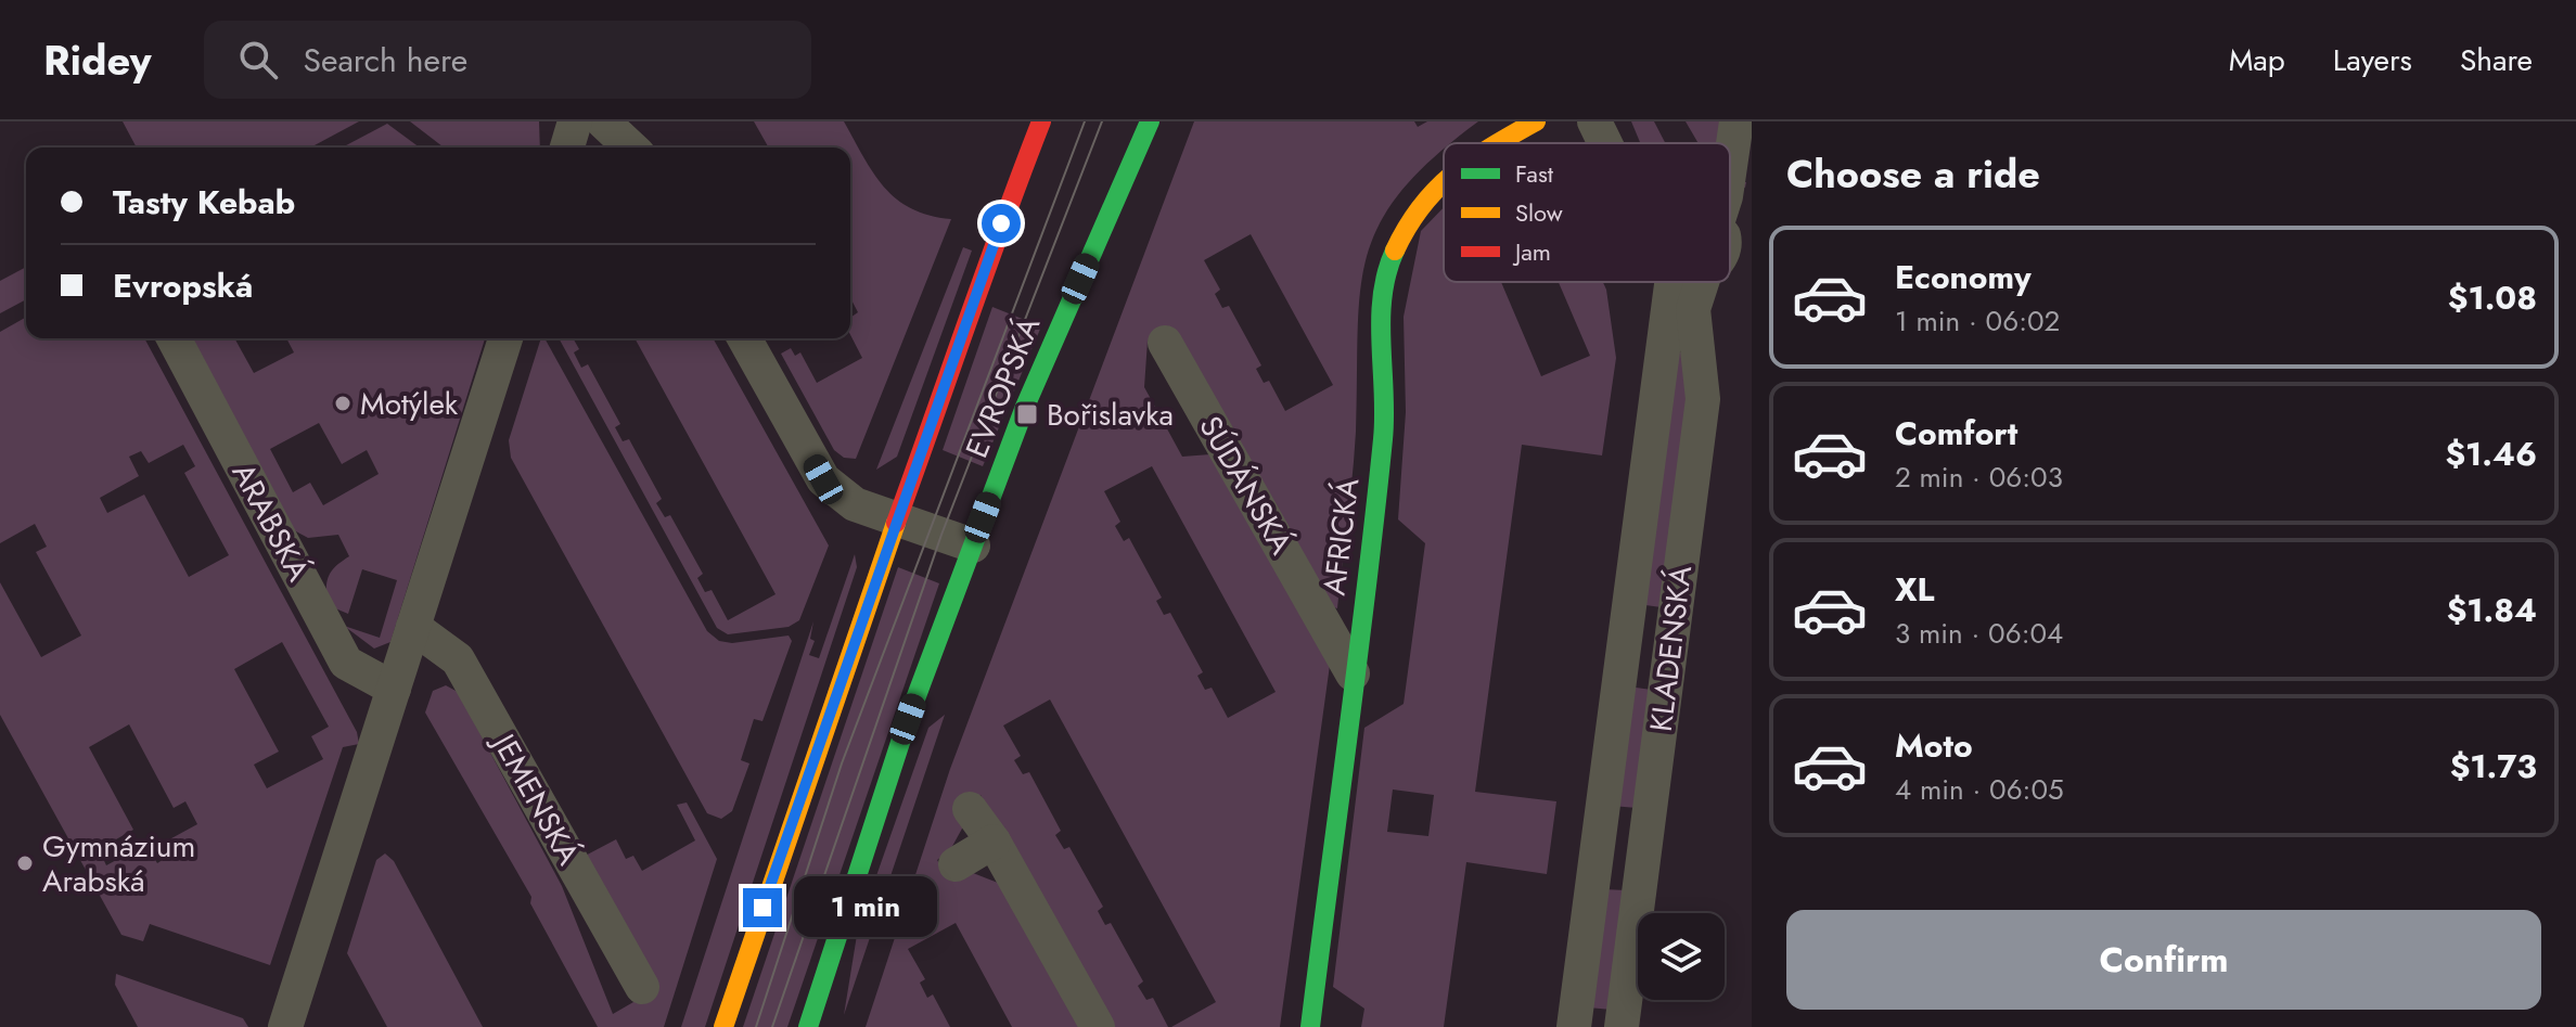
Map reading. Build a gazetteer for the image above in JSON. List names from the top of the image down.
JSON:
{
  "streets": {
    "main road": ["EVROPSKÁ", "AFRICKÁ"],
    "street": [
      "SÚDÁNSKÁ",
      "ARABSKÁ",
      "KLADENSKÁ",
      "JEMENSKÁ"
    ]
  },
  "crossings": [
    ["SÚDÁNSKÁ", "AFRICKÁ"]
  ],
  "places": {
    "other": ["Motýlek", "Gymnázium Arabská"],
    "transit": ["Bořislavka"]
  },
  "legend": ["Fast", "Slow", "Jam"],
  "page": {
    "header": "Ridey",
    "search": "Search here",
    "nav": ["Map", "Layers", "Share"],
    "heading": "Choose a ride",
    "banner": ["Tasty Kebab", "Evropská"],
    "list": [
      {
        "name": "Economy",
        "note": "1 min · 06:02",
        "value": "$1.08"
      },
      {
        "name": "Comfort",
        "note": "2 min · 06:03",
        "value": "$1.46"
      },
      {
        "name": "XL",
        "note": "3 min · 06:04",
        "value": "$1.84"
      },
      {
        "name": "Moto",
        "note": "4 min · 06:05",
        "value": "$1.73"
      }
    ],
    "bubble": "1 min",
    "buttons": "Confirm"
  }
}
